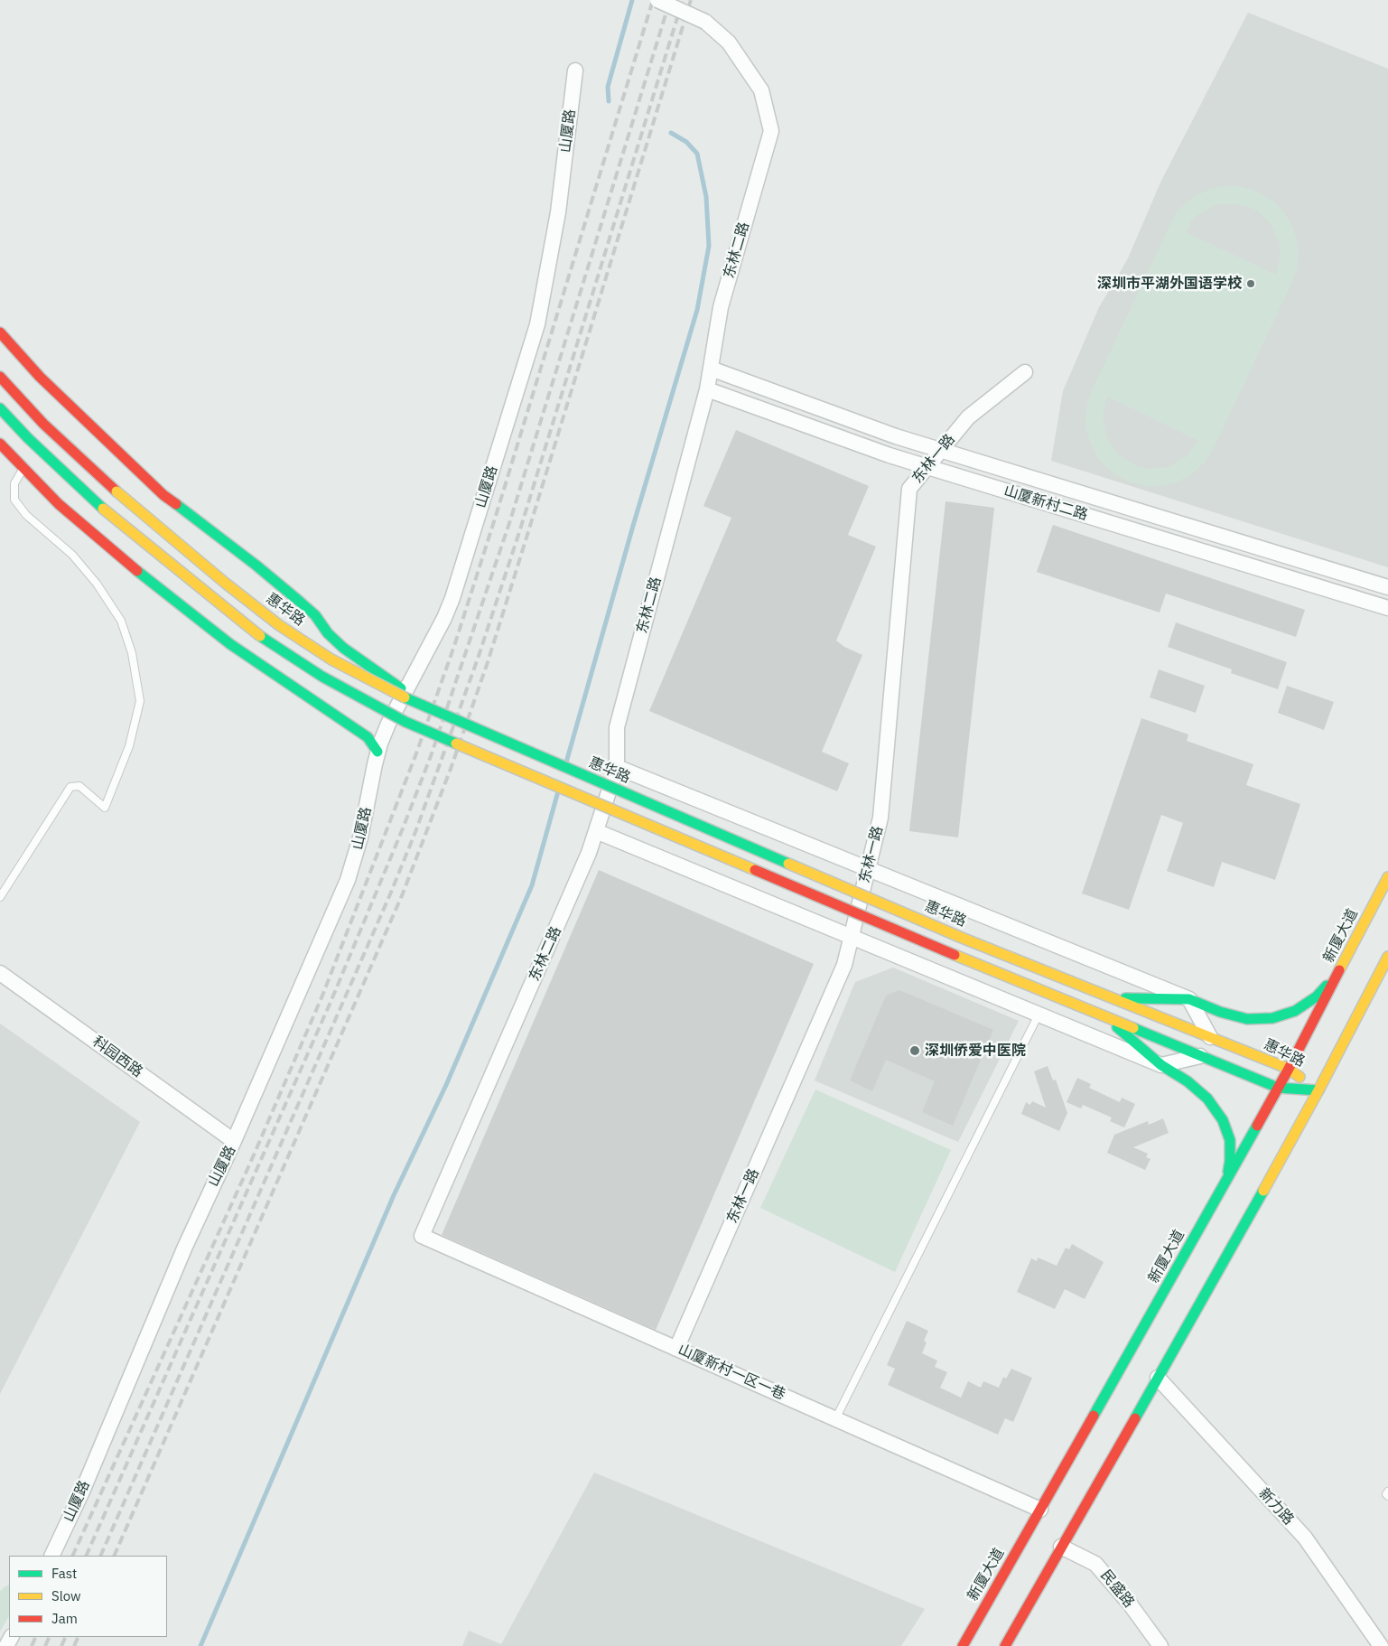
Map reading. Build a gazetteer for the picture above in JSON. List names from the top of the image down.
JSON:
{
  "streets": {
    "main road": ["惠华路", "新厦大道"],
    "street": [
      "山厦路",
      "东林二路",
      "东林一路",
      "山厦新村二路",
      "科园西路",
      "山厦新村一区一巷",
      "新力路",
      "民盛路"
    ]
  },
  "crossings": [
    ["山厦路", "科园西路"],
    ["东林二路", "山厦新村二路"],
    ["东林二路", "山厦新村一区一巷"],
    ["东林一路", "山厦新村二路"],
    ["东林一路", "山厦新村一区一巷"],
    ["惠华路", "新厦大道"],
    ["新厦大道", "山厦新村一区一巷"]
  ],
  "places": ["深圳市平湖外国语学校", "深圳侨爱中医院"],
  "legend": ["Fast", "Slow", "Jam"]
}
